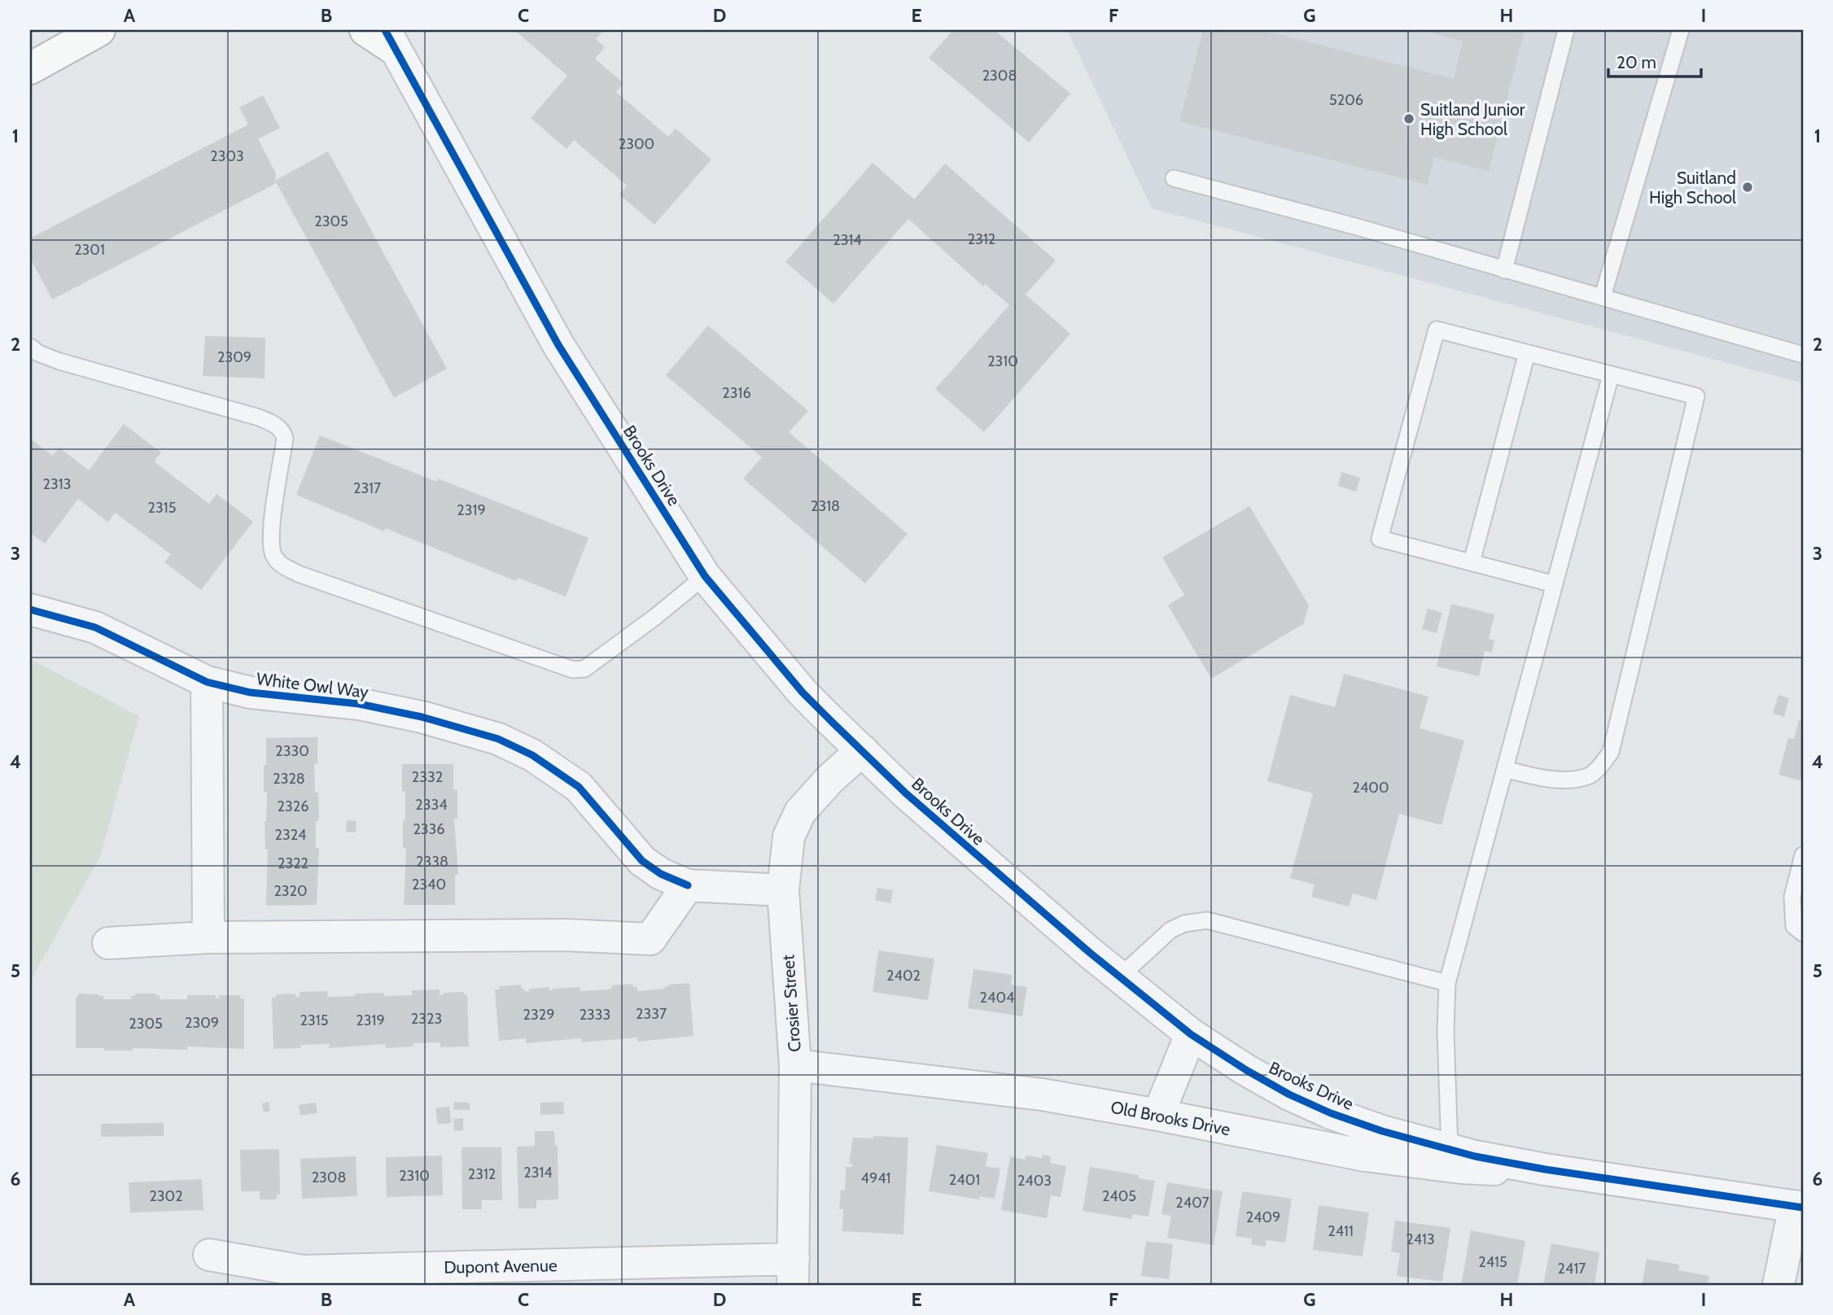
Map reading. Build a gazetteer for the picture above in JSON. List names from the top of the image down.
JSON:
{
  "streets": {
    "street": [
      "Brooks Drive",
      "White Owl Way",
      "Crosier Street",
      "Old Brooks Drive",
      "Dupont Avenue"
    ]
  },
  "crossings": [
    ["Brooks Drive", "Crosier Street"],
    ["Brooks Drive", "Old Brooks Drive"],
    ["White Owl Way", "Crosier Street"],
    ["Crosier Street", "Old Brooks Drive"],
    ["Crosier Street", "Dupont Avenue"]
  ],
  "places": ["Suitland Junior High School", "Suitland High School"],
  "house_numbers": [
    "2308",
    "5206",
    "2300",
    "2303",
    "2305",
    "2312",
    "2314",
    "2301",
    "2309",
    "2310",
    "2316",
    "2313",
    "2317",
    "2318",
    "2315",
    "2319",
    "2330",
    "2332",
    "2328",
    "2400",
    "2334",
    "2326",
    "2336",
    "2324",
    "2338",
    "2322",
    "2340",
    "2320",
    "2402",
    "2404",
    "2337",
    "2329",
    "2333",
    "2323",
    "2315",
    "2319",
    "2309",
    "2305",
    "2314",
    "2312",
    "2310",
    "2308",
    "4941",
    "2401",
    "2403",
    "2302",
    "2405",
    "2407",
    "2409",
    "2411",
    "2413",
    "2415",
    "2417"
  ],
  "scale_bar": "20 m",
  "grid": {
    "columns": [
      "A",
      "B",
      "C",
      "D",
      "E",
      "F",
      "G",
      "H",
      "I"
    ],
    "rows": [
      "1",
      "2",
      "3",
      "4",
      "5",
      "6"
    ]
  }
}
